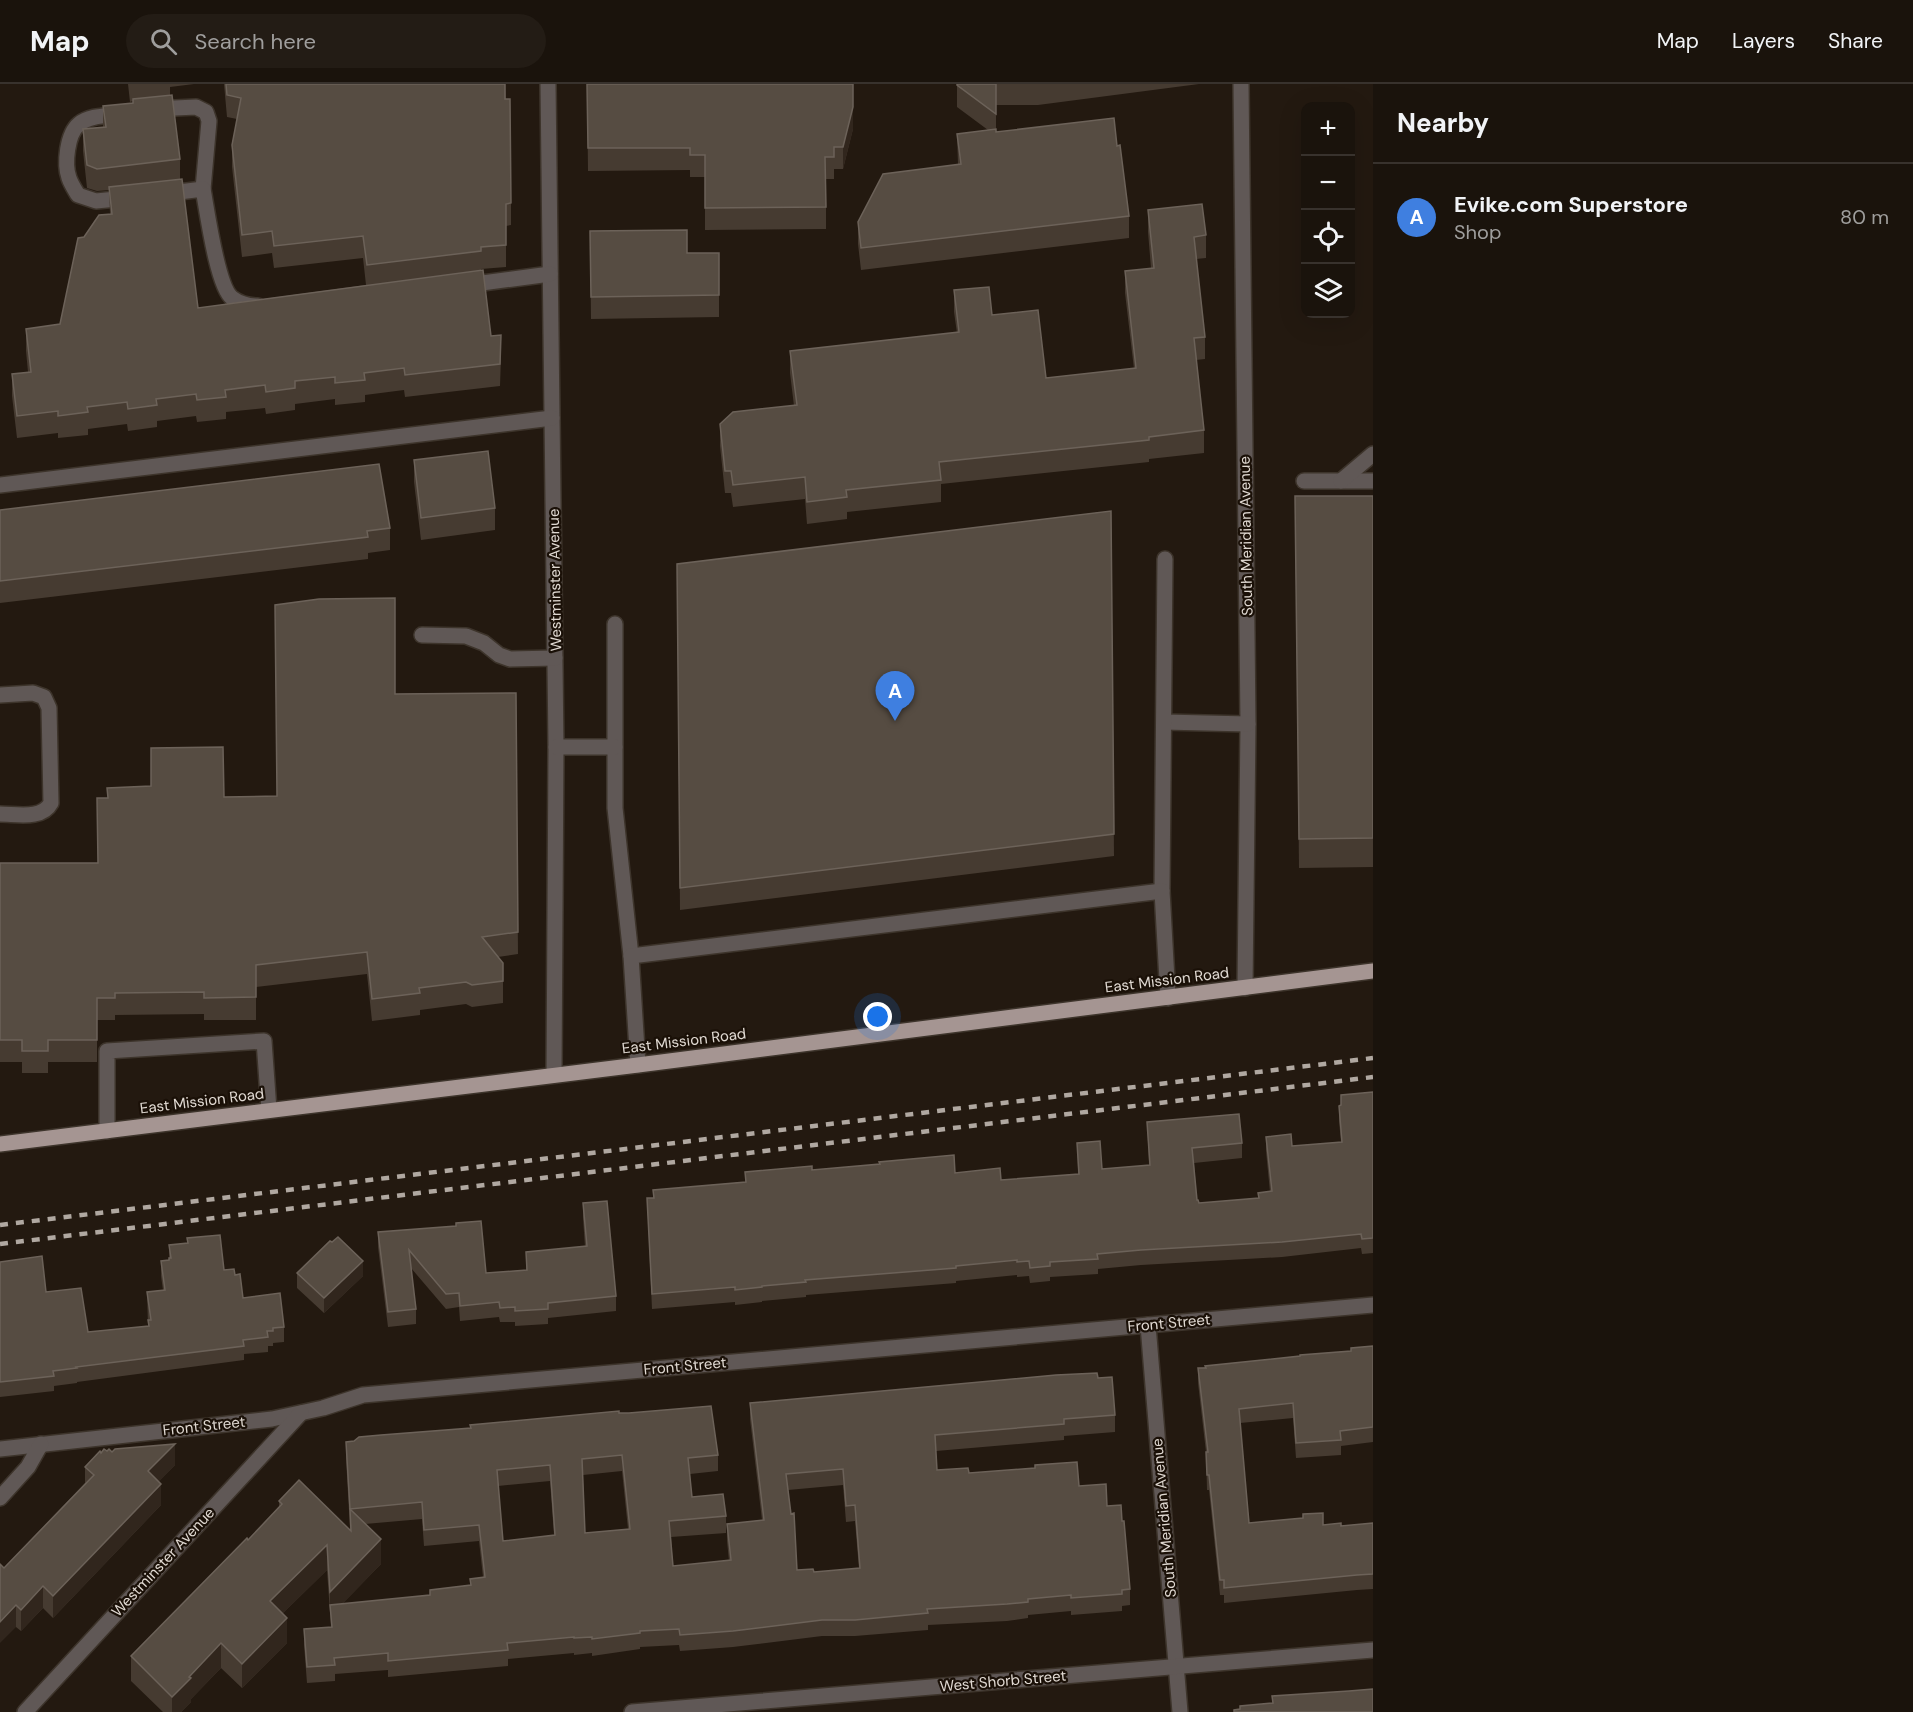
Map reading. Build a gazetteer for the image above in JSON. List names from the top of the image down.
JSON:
{
  "streets": {
    "main road": ["East Mission Road"],
    "street": [
      "South Meridian Avenue",
      "Westminster Avenue",
      "Front Street",
      "West Shorb Street"
    ]
  },
  "crossings": [
    ["South Meridian Avenue", "East Mission Road"],
    ["South Meridian Avenue", "Front Street"],
    ["South Meridian Avenue", "West Shorb Street"],
    ["Westminster Avenue", "East Mission Road"],
    ["Westminster Avenue", "Front Street"]
  ],
  "page": {
    "header": "Map",
    "search": "Search here",
    "nav": ["Map", "Layers", "Share"],
    "heading": "Nearby",
    "map_buttons": ["+", "−"],
    "list": [
      {
        "mark": "A",
        "name": "Evike.com Superstore",
        "note": "Shop",
        "value": "80 m"
      }
    ],
    "pins": "A"
  }
}
